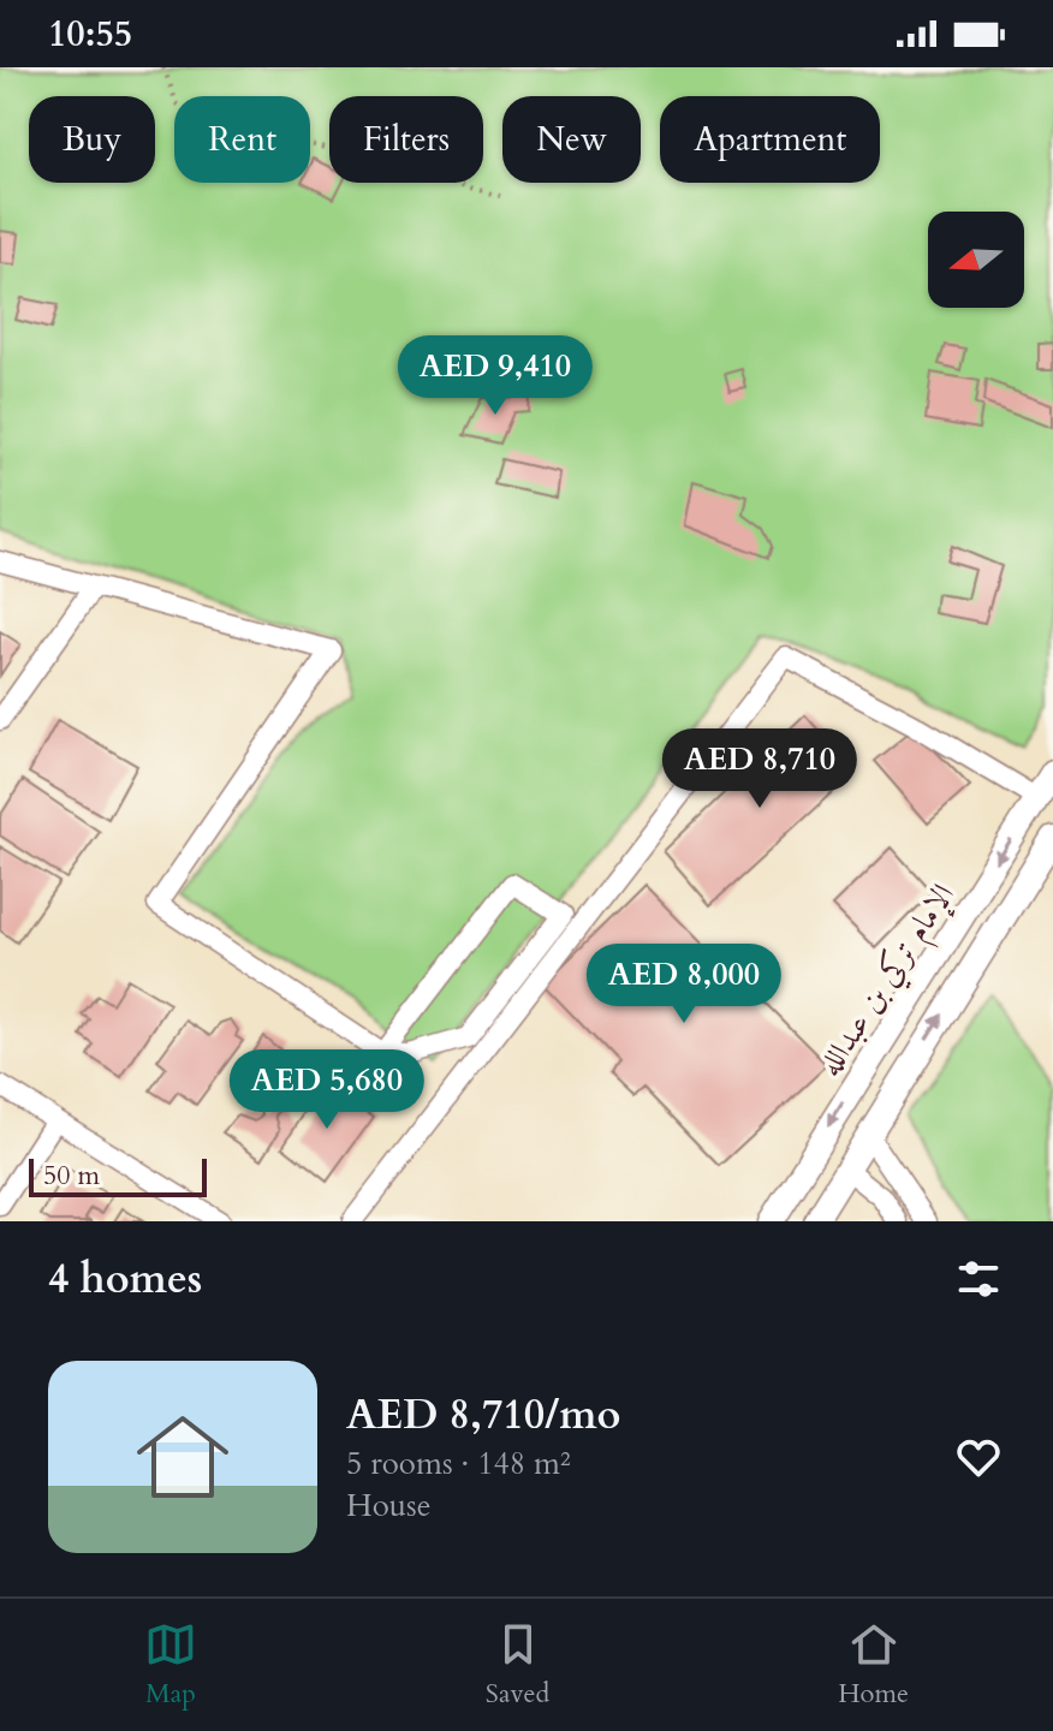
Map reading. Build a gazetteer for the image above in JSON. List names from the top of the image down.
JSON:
{
  "streets": {
    "street": ["الإمام تركي بن عبدالله"]
  },
  "scale_bar": "50 m",
  "north": "left",
  "page": {
    "status": "10:55",
    "chip": [
      "Buy",
      "Rent",
      "Filters",
      "New",
      "Apartment"
    ],
    "price": [
      "AED 9,410",
      "AED 8,710",
      "AED 8,000",
      "AED 5,680"
    ],
    "scale": "50 m",
    "heading": "4 homes",
    "list": [
      {
        "name": "AED 8,710/mo",
        "note": "5 rooms · 148 m² · House"
      }
    ],
    "tabs": ["Map", "Saved", "Home"]
  }
}
